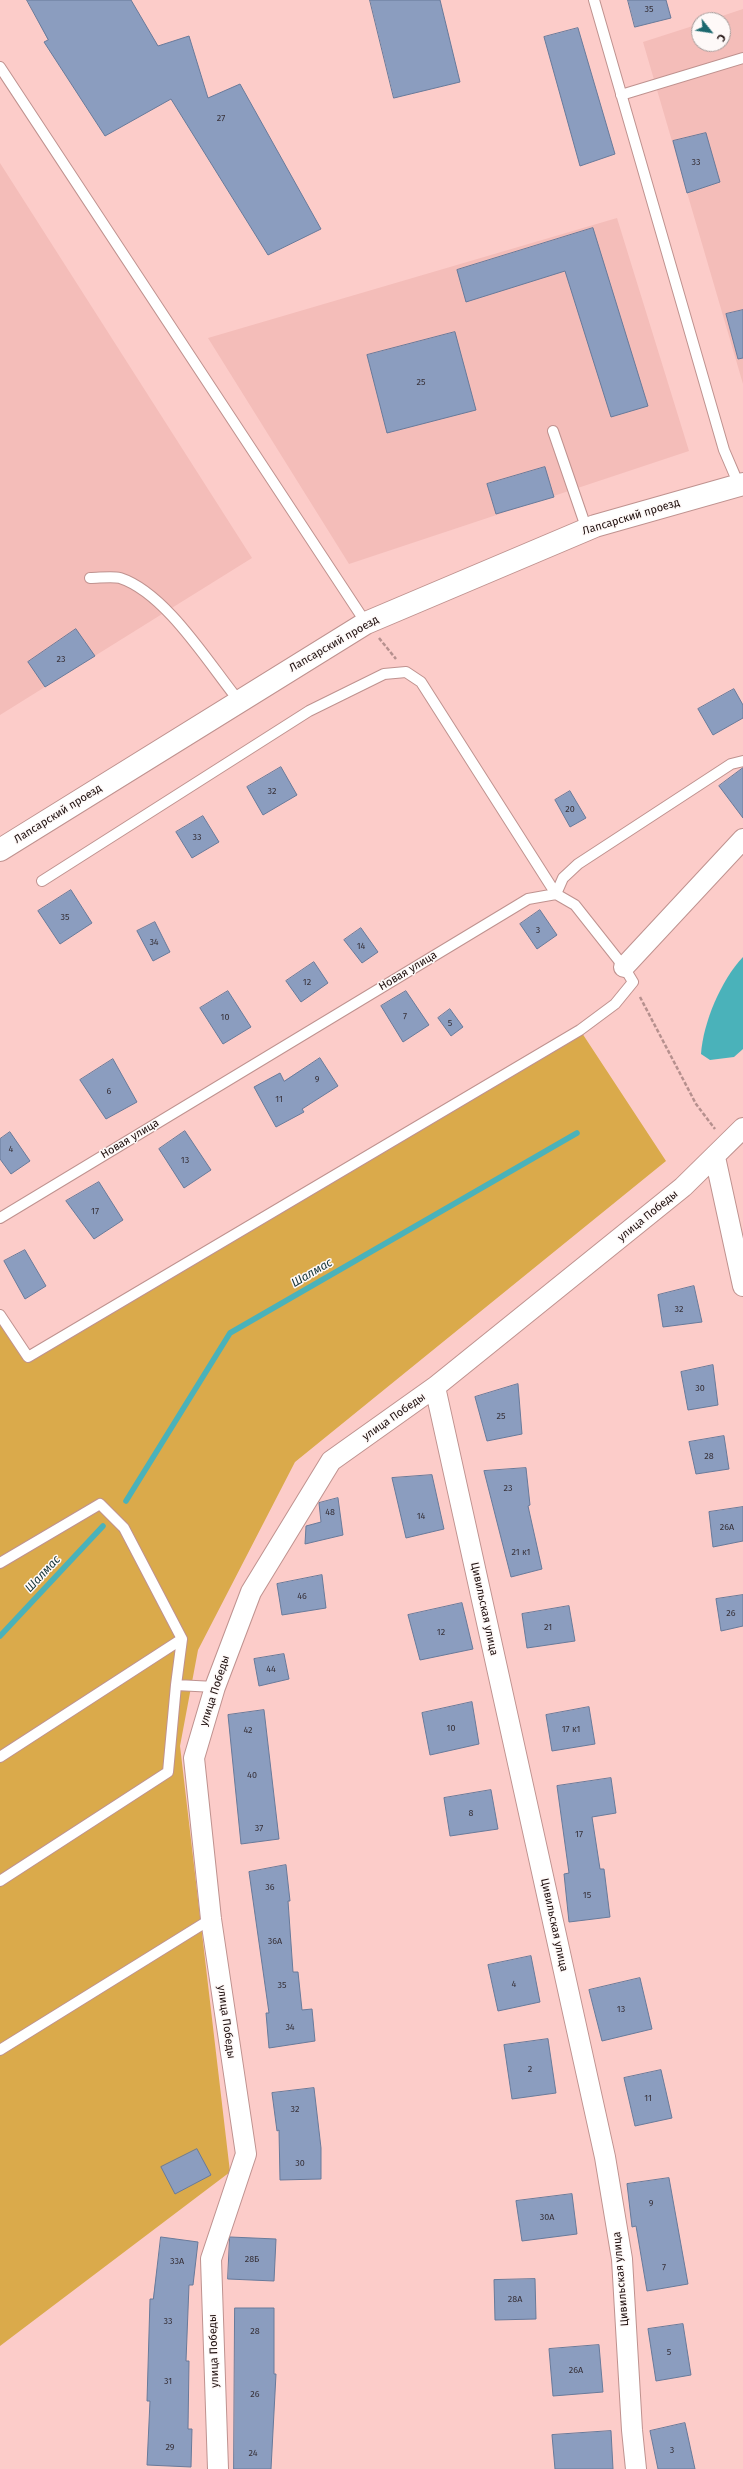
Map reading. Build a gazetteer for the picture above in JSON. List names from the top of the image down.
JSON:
{
  "streets": {
    "street": ["Лапсарский проезд", "улица Победы", "Цивильская улица"],
    "lane": ["Новая улица"]
  },
  "crossings": [
    ["улица Победы", "Цивильская улица"]
  ],
  "water": ["Шалмас"],
  "house_numbers": [
    "35",
    "27",
    "33",
    "25",
    "23",
    "32",
    "20",
    "33",
    "35",
    "3",
    "34",
    "14",
    "12",
    "7",
    "10",
    "5",
    "9",
    "6",
    "11",
    "4",
    "13",
    "17",
    "32",
    "30",
    "25",
    "28",
    "23",
    "48",
    "14",
    "26А",
    "21 к1",
    "46",
    "26",
    "21",
    "12",
    "44",
    "10",
    "17 к1",
    "42",
    "40",
    "8",
    "37",
    "17",
    "36",
    "15",
    "36А",
    "4",
    "35",
    "13",
    "34",
    "2",
    "11",
    "32",
    "30",
    "9",
    "30А",
    "28Б",
    "33А",
    "7",
    "28А",
    "33",
    "28",
    "5",
    "26А",
    "31",
    "26",
    "29",
    "3",
    "24"
  ],
  "north": "bottom right"
}
